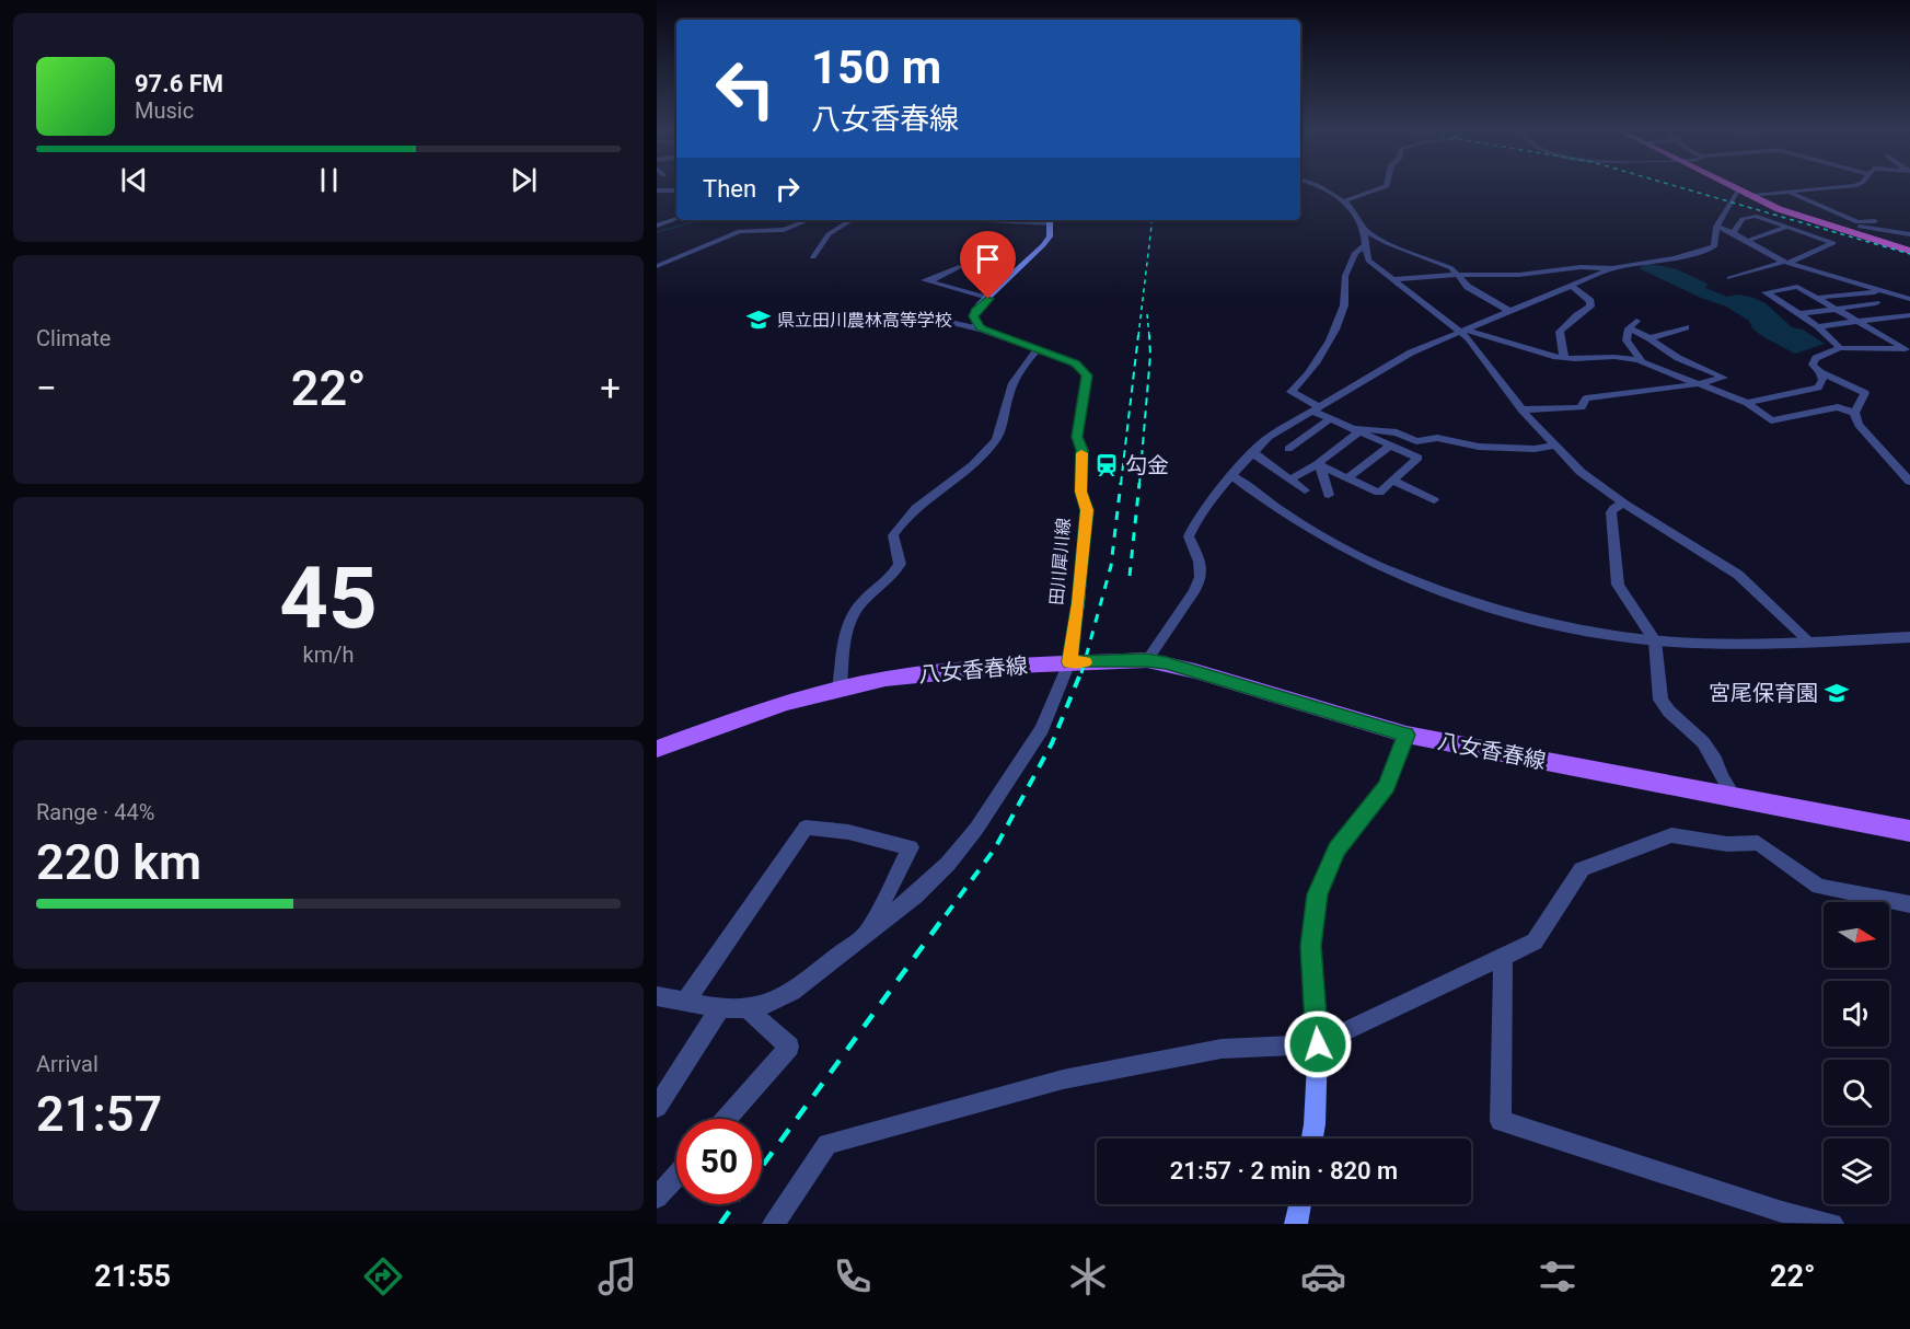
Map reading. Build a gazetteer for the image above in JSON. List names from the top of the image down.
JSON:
{
  "streets": {
    "main road": ["田川犀川線", "八女香春線"]
  },
  "crossings": [
    ["田川犀川線", "八女香春線"]
  ],
  "places": {
    "school or university": ["県立田川農林高等学校", "宮尾保育園"],
    "station": ["勾金"]
  },
  "north": "right",
  "page": {
    "turn": ["150 m", "八女香春線"],
    "song": ["97.6 FM", "Music"],
    "then": "Then",
    "tile": [
      "Climate",
      ["45", "km/h"],
      ["Range · 44%", "220 km"],
      ["Arrival", "21:57"]
    ],
    "heat": ["−", "22°", "+"],
    "limit": "50",
    "trip": "21:57 · 2 min · 820 m",
    "tabs": ["21:55", "22°"]
  }
}
